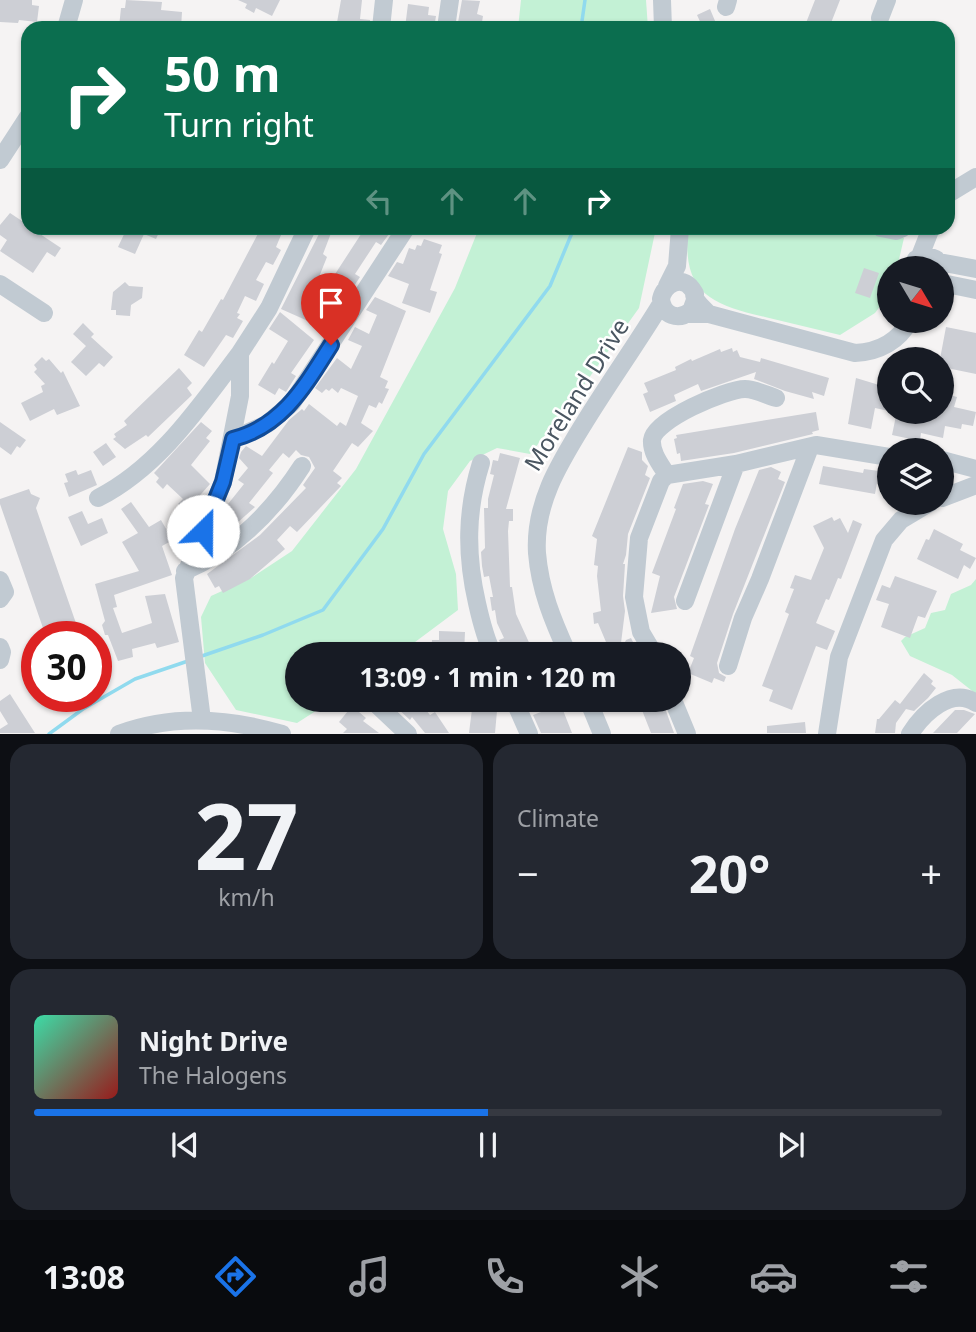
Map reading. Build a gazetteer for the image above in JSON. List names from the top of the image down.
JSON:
{
  "streets": {
    "street": ["Moreland Drive"]
  },
  "north": "bottom right",
  "page": {
    "turn": ["50 m", "Turn right"],
    "limit": "30",
    "trip": "13:09 · 1 min · 120 m",
    "tile": [
      ["27", "km/h"],
      "Climate"
    ],
    "heat": ["−", "20°", "+"],
    "song": ["Night Drive", "The Halogens"],
    "tabs": "13:08"
  }
}
